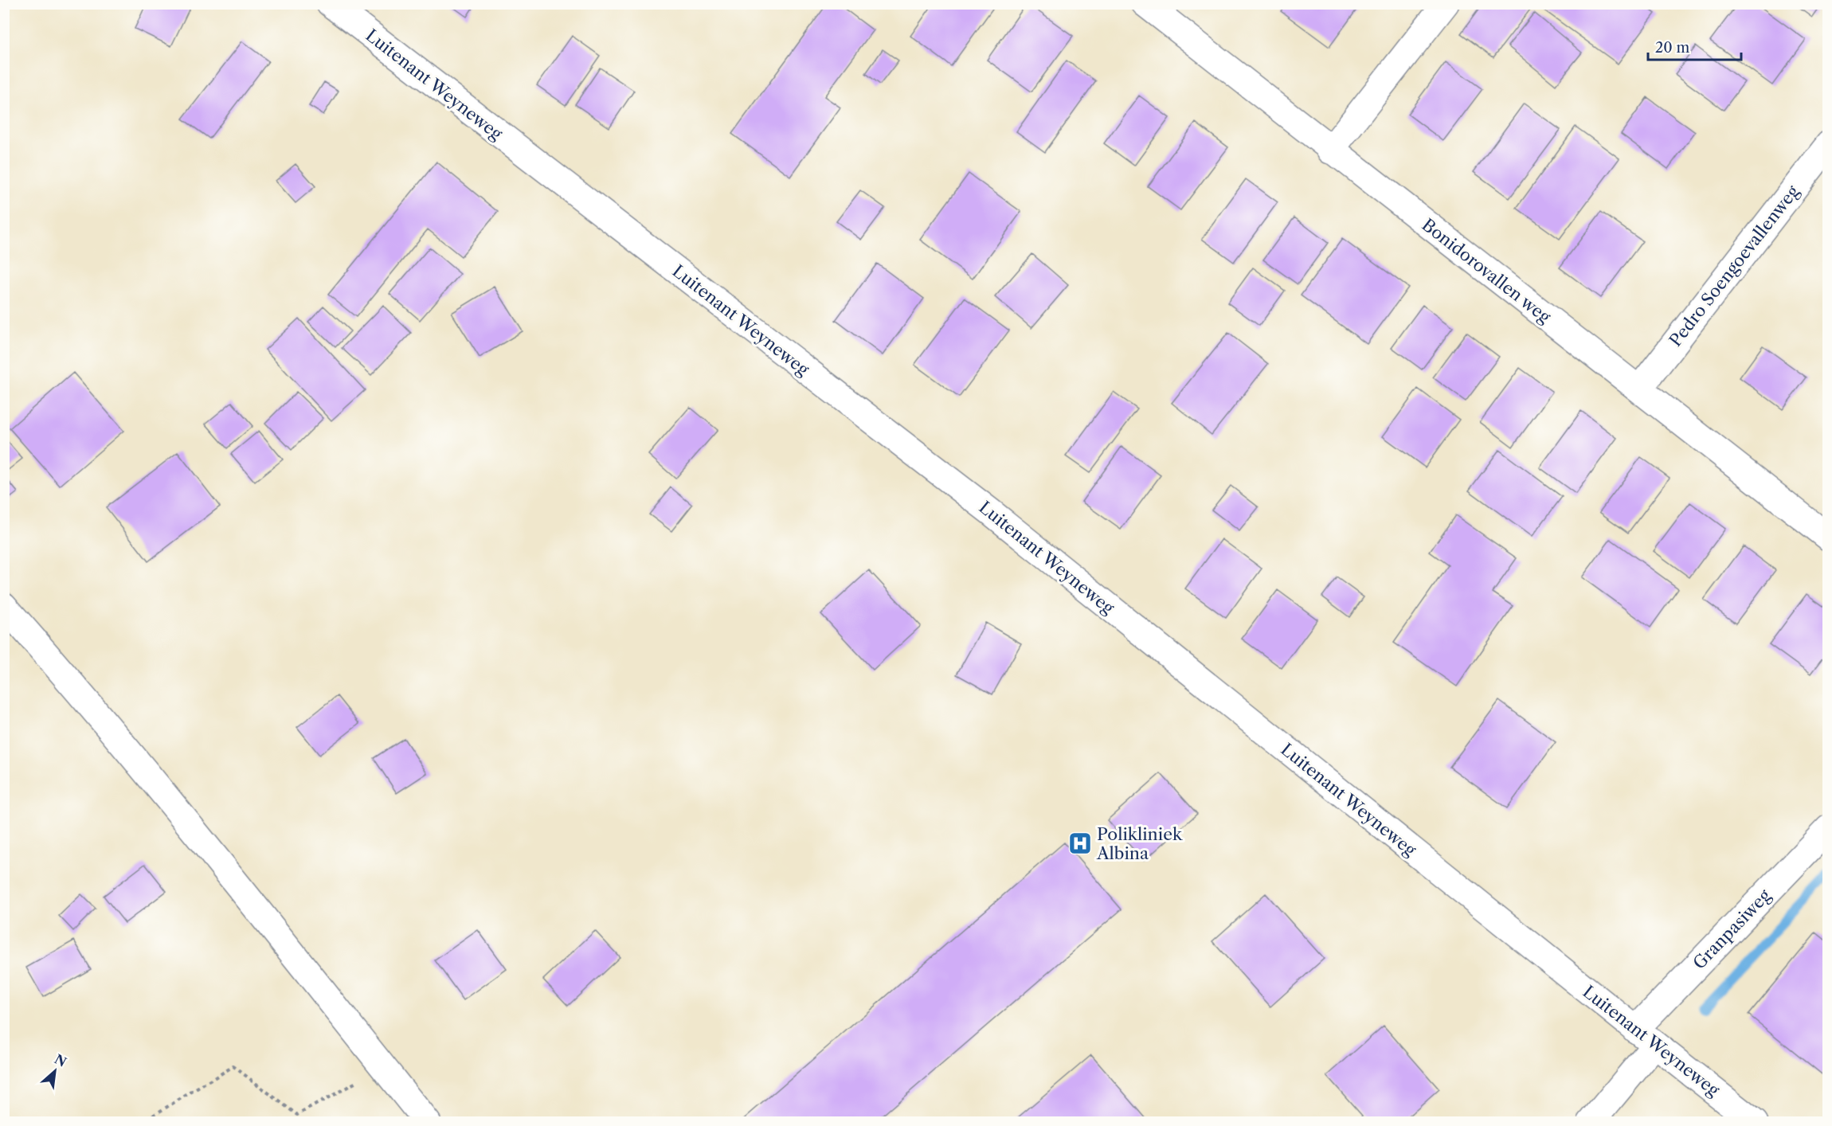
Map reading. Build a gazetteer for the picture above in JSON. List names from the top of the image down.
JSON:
{
  "streets": {
    "main road": [
      "Luitenant Weyneweg",
      "Pedro Soengoevallenweg",
      "Bonidorovallen weg",
      "Granpasiweg"
    ]
  },
  "crossings": [
    ["Luitenant Weyneweg", "Granpasiweg"],
    ["Pedro Soengoevallenweg", "Bonidorovallen weg"]
  ],
  "places": {
    "hospital": ["Polikliniek Albina"]
  },
  "scale_bar": "20 m",
  "north": "top right"
}
